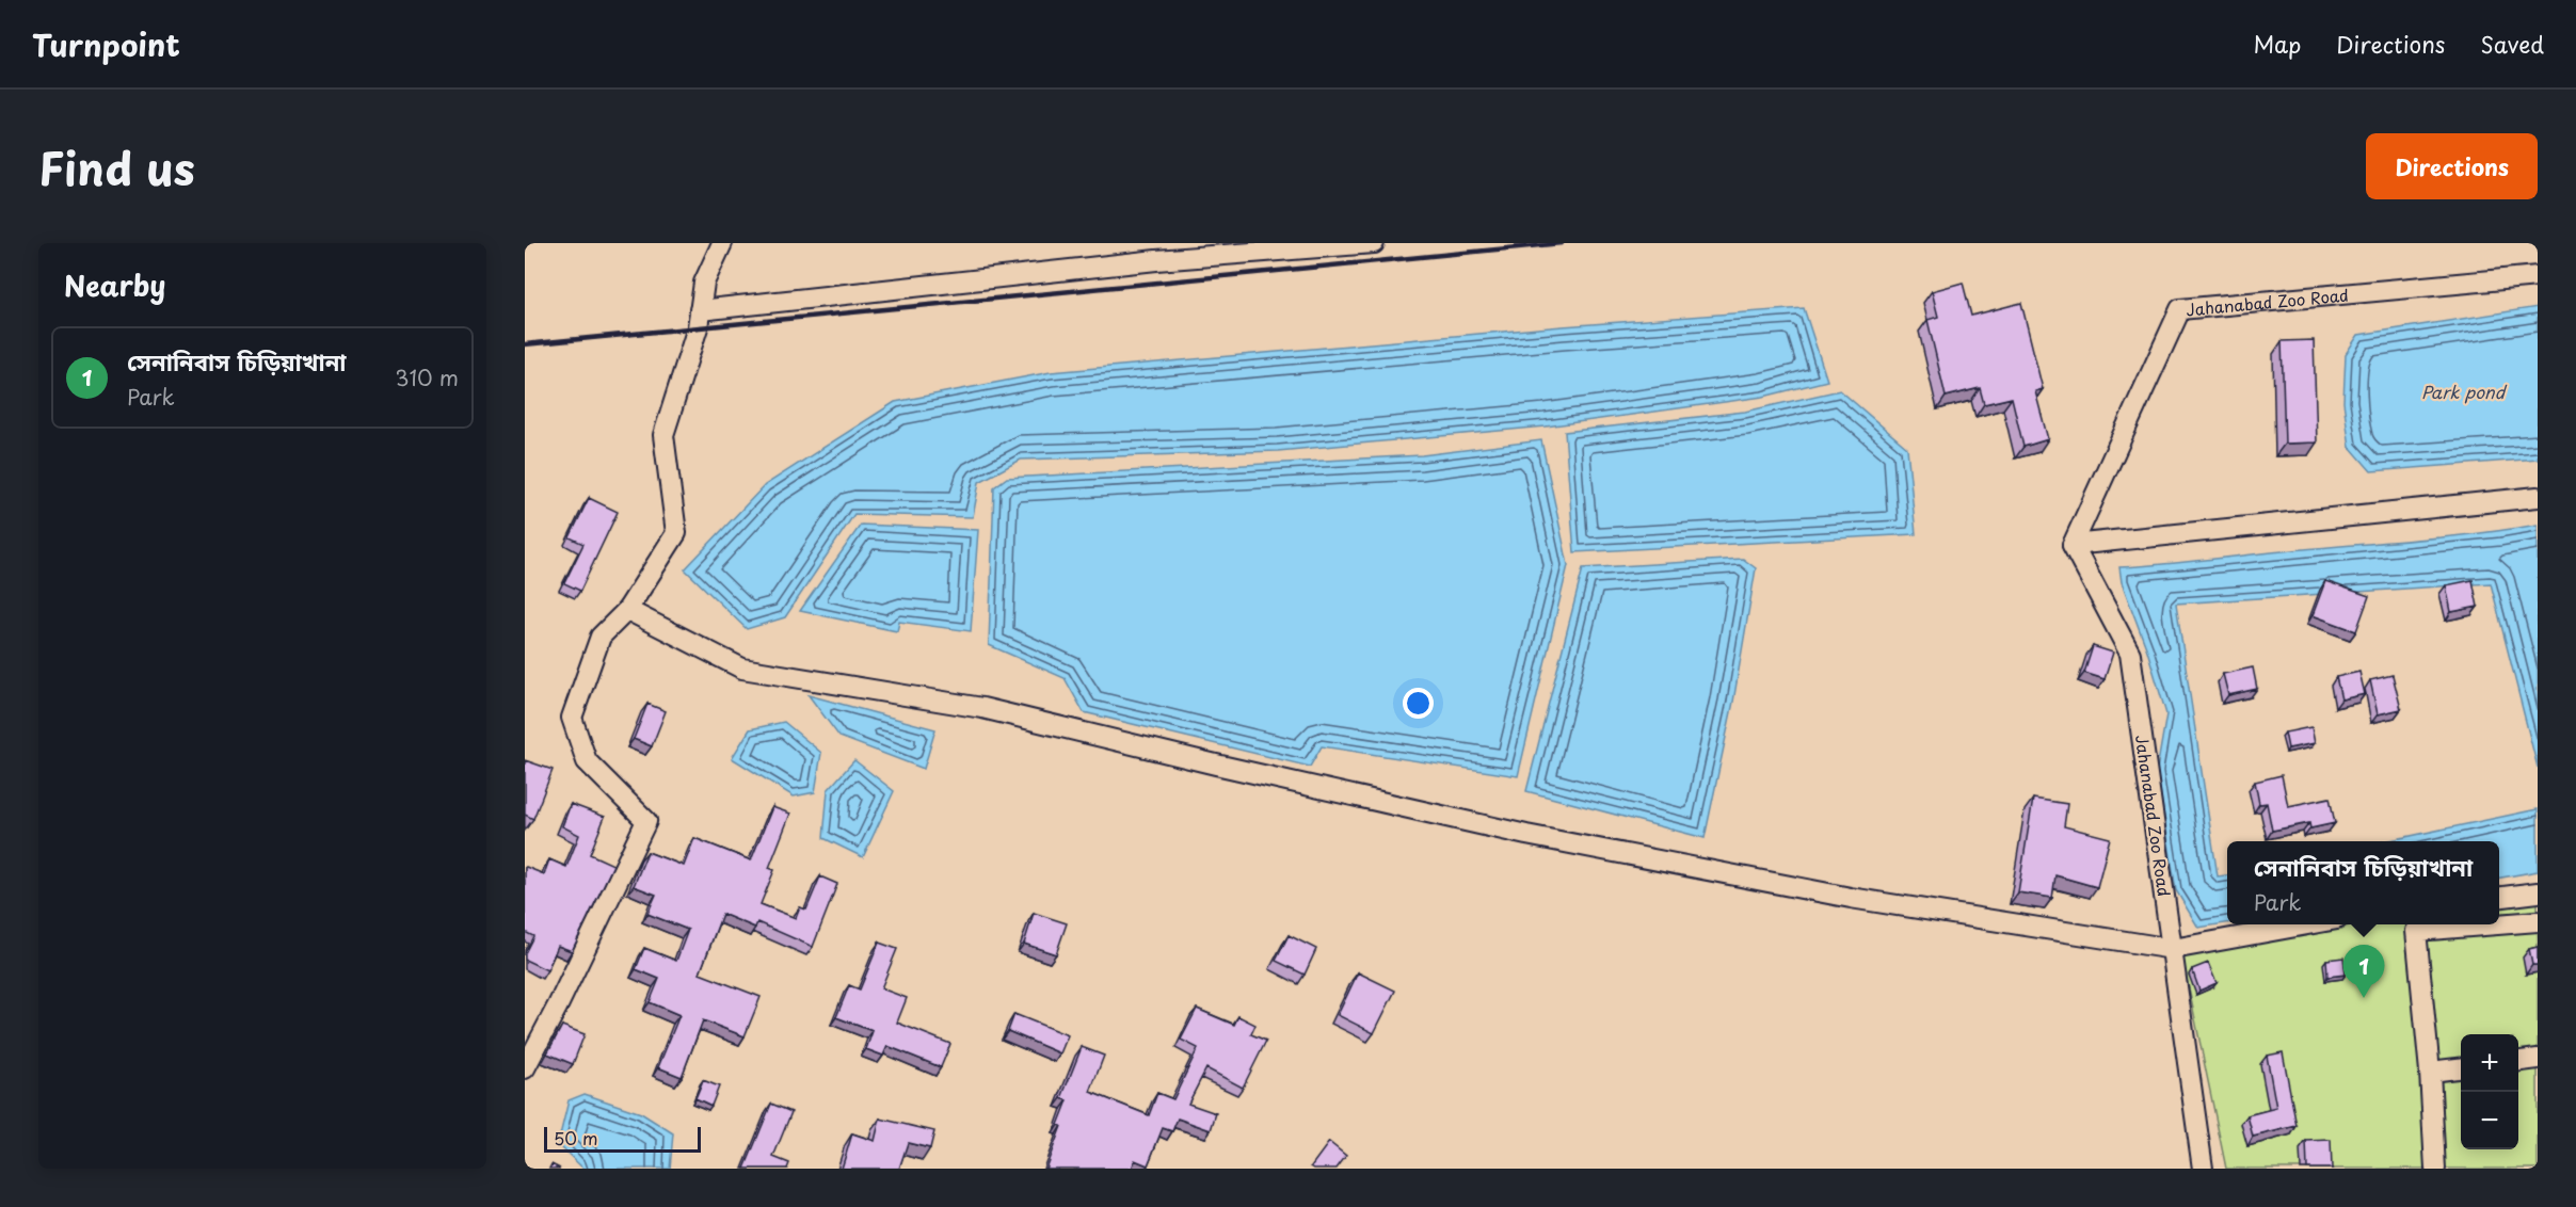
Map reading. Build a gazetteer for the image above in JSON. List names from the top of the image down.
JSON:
{
  "streets": {
    "street": ["Jahanabad Zoo Road"]
  },
  "water": ["Park pond"],
  "scale_bar": "50 m",
  "page": {
    "header": "Turnpoint",
    "nav": ["Map", "Directions", "Saved"],
    "title": "Find us",
    "buttons": "Directions",
    "heading": "Nearby",
    "list": [
      {
        "mark": "1",
        "name": "সেনানিবাস চিড়িয়াখানা",
        "note": "Park",
        "value": "310 m"
      }
    ],
    "popup": ["সেনানিবাস চিড়িয়াখানা", "Park"],
    "pins": "1",
    "map_buttons": ["+", "−"],
    "scale": "50 m"
  }
}
